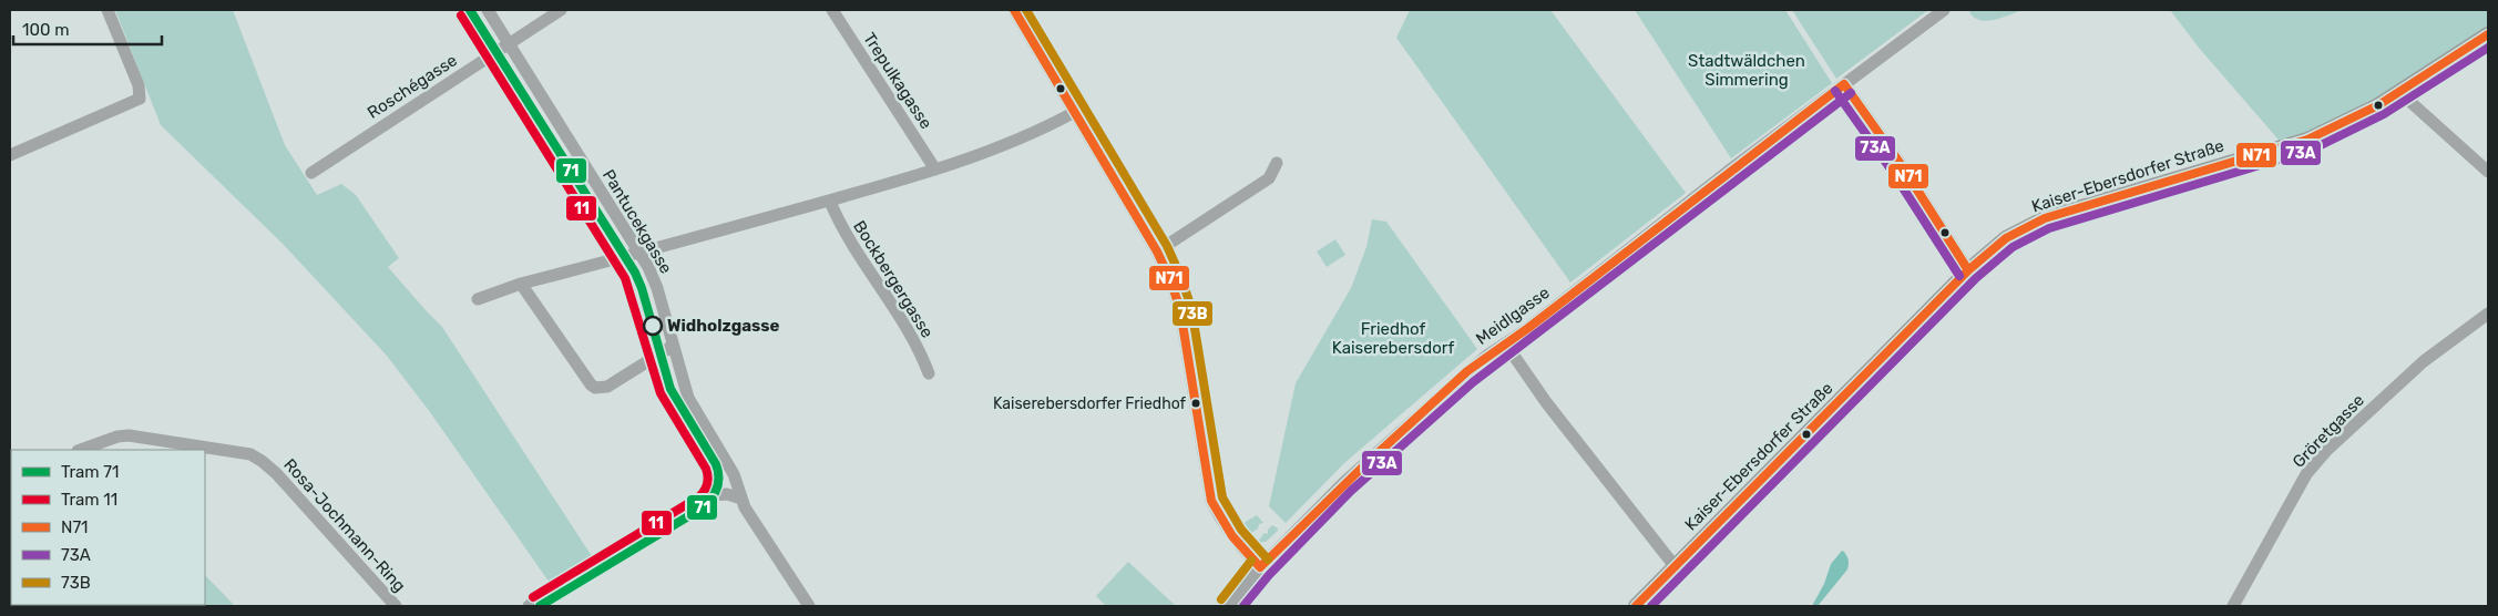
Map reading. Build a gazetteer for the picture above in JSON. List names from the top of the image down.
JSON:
{
  "streets": {
    "main road": ["Kaiser-Ebersdorfer Straße"],
    "street": [
      "Trepulkagasse",
      "Roschégasse",
      "Pantucekgasse",
      "Bockbergergasse",
      "Meidlgasse",
      "Gröretgasse",
      "Rosa-Jochmann-Ring"
    ]
  },
  "crossings": [
    ["Roschégasse", "Pantucekgasse"]
  ],
  "parks": ["Stadtwäldchen Simmering", "Friedhof Kaiserebersdorf"],
  "places": ["Widholzgasse", "Kaiserebersdorfer Friedhof"],
  "lines": [
    "tram line 71",
    "transit line N71",
    "transit line 73B",
    "tram line 11",
    "transit line 73A"
  ],
  "legend": [
    "Tram 71",
    "Tram 11",
    "N71",
    "73A",
    "73B"
  ],
  "scale_bar": "100 m"
}
